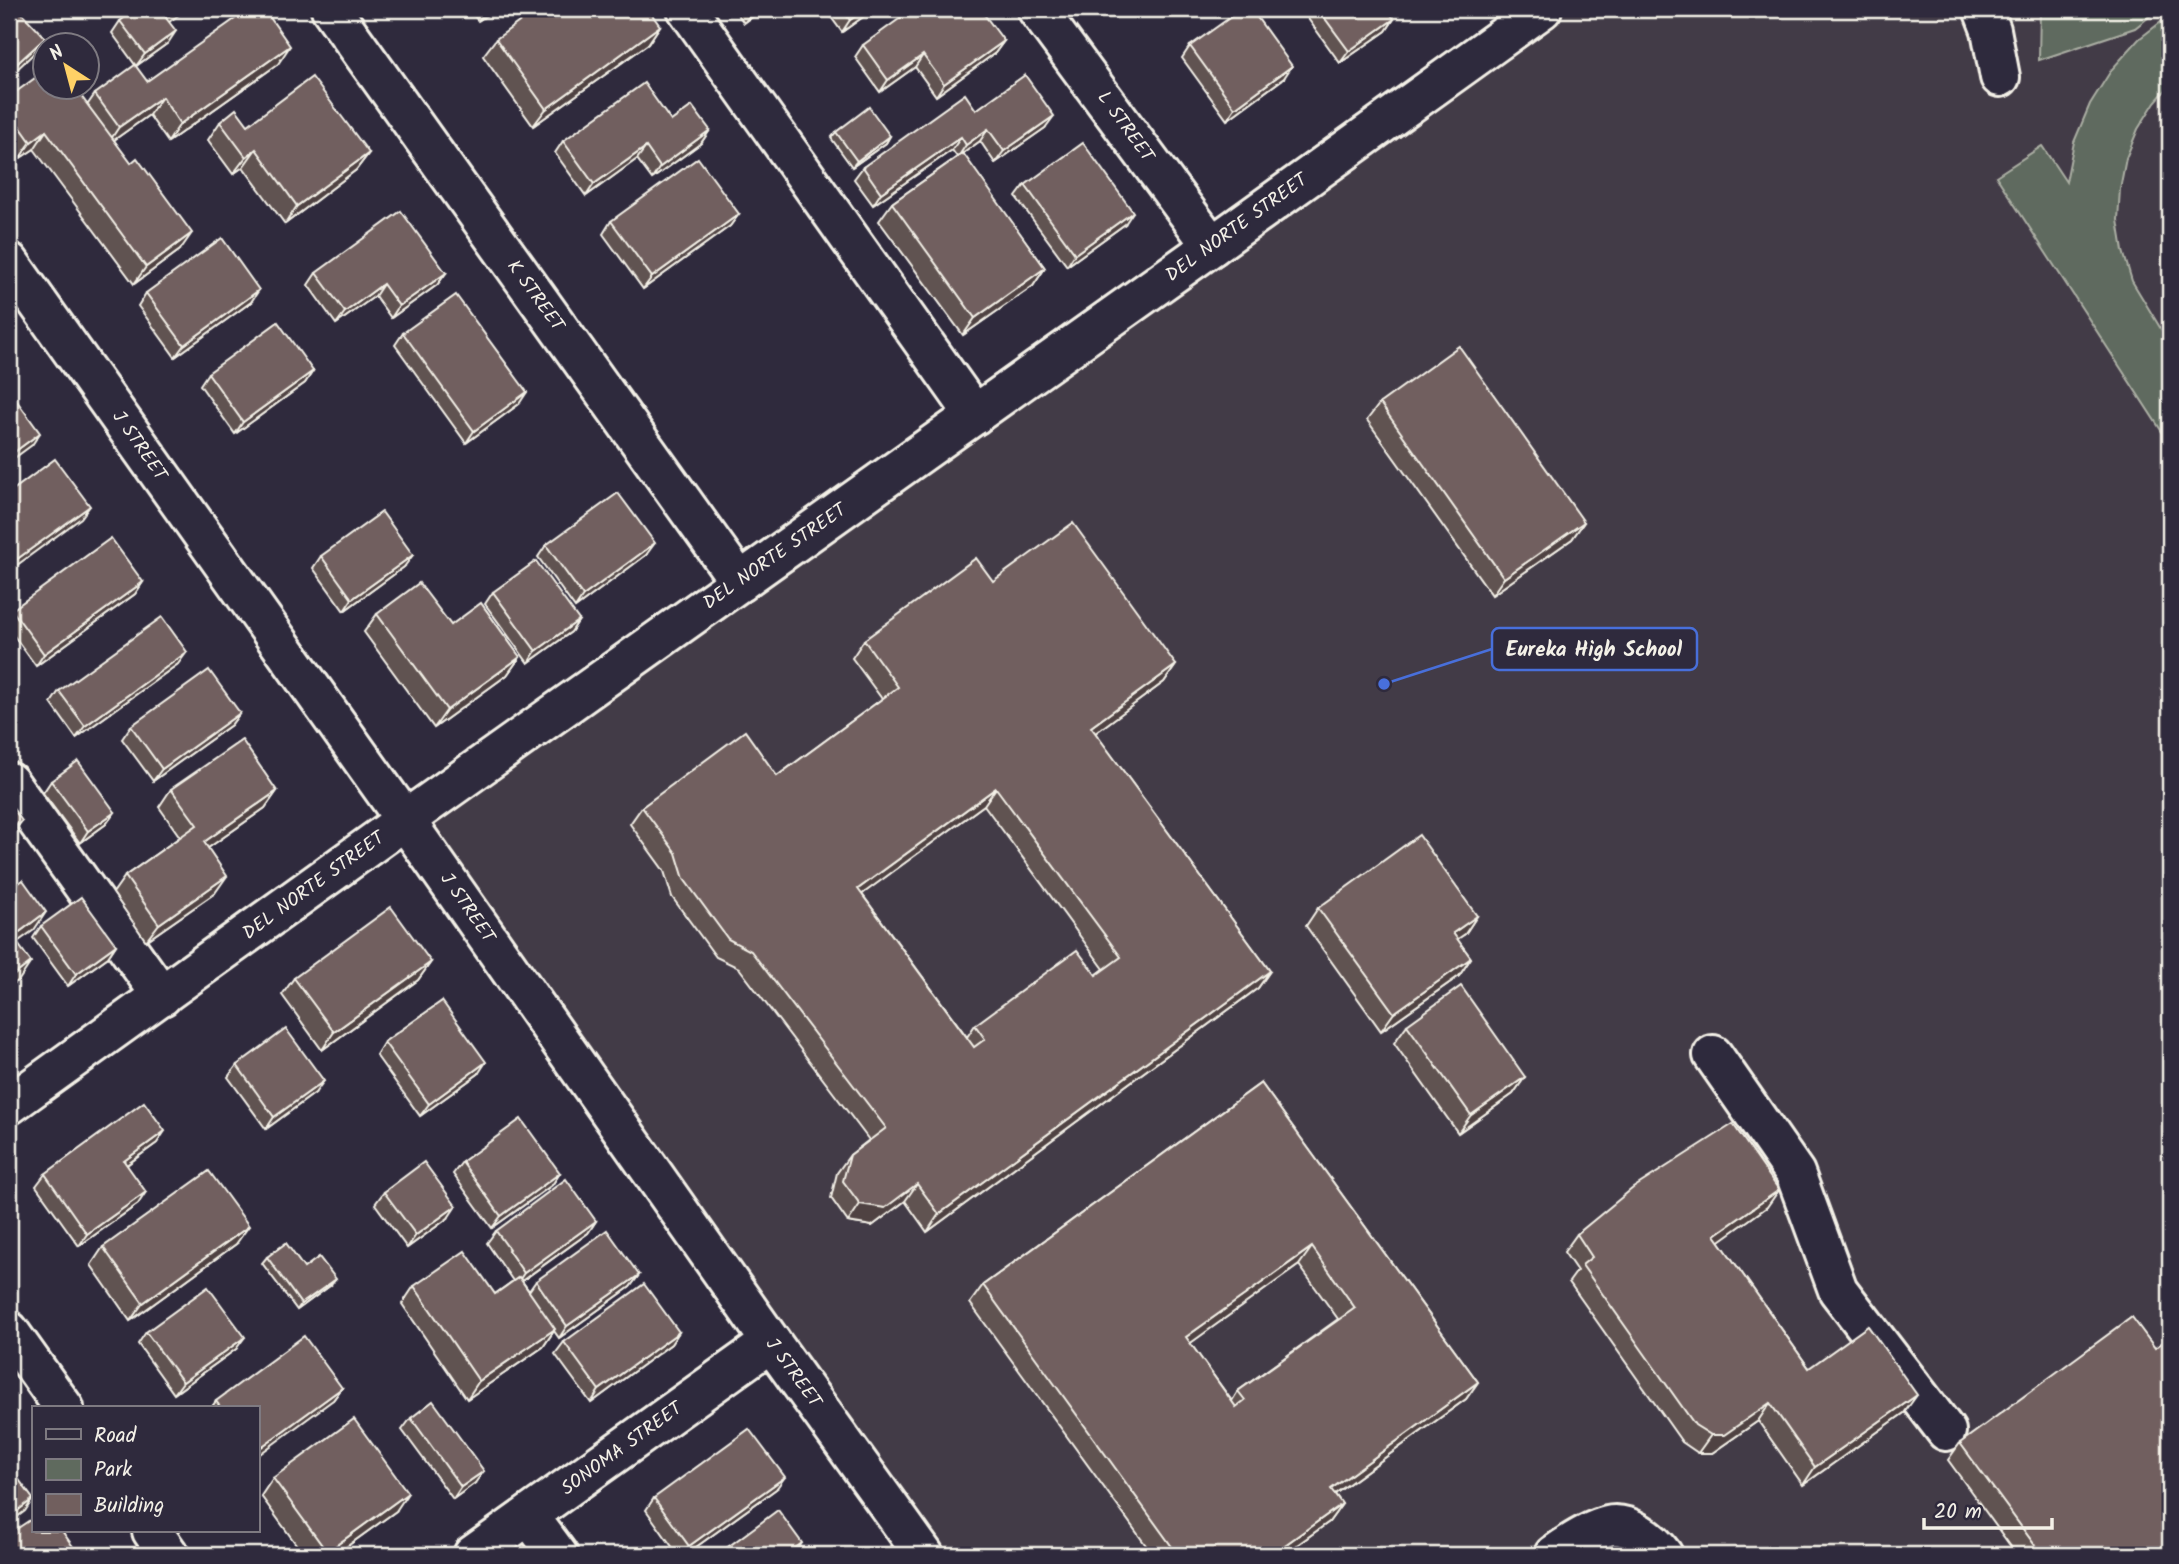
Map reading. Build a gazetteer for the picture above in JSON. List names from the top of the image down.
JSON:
{
  "streets": {
    "street": [
      "L STREET",
      "DEL NORTE STREET",
      "K STREET",
      "J STREET",
      "SONOMA STREET"
    ]
  },
  "crossings": [
    ["L STREET", "DEL NORTE STREET"],
    ["DEL NORTE STREET", "K STREET"],
    ["DEL NORTE STREET", "J STREET"],
    ["J STREET", "SONOMA STREET"]
  ],
  "places": ["Eureka High School"],
  "legend": ["Road", "Park", "Building"],
  "scale_bar": "20 m",
  "north": "top left"
}
